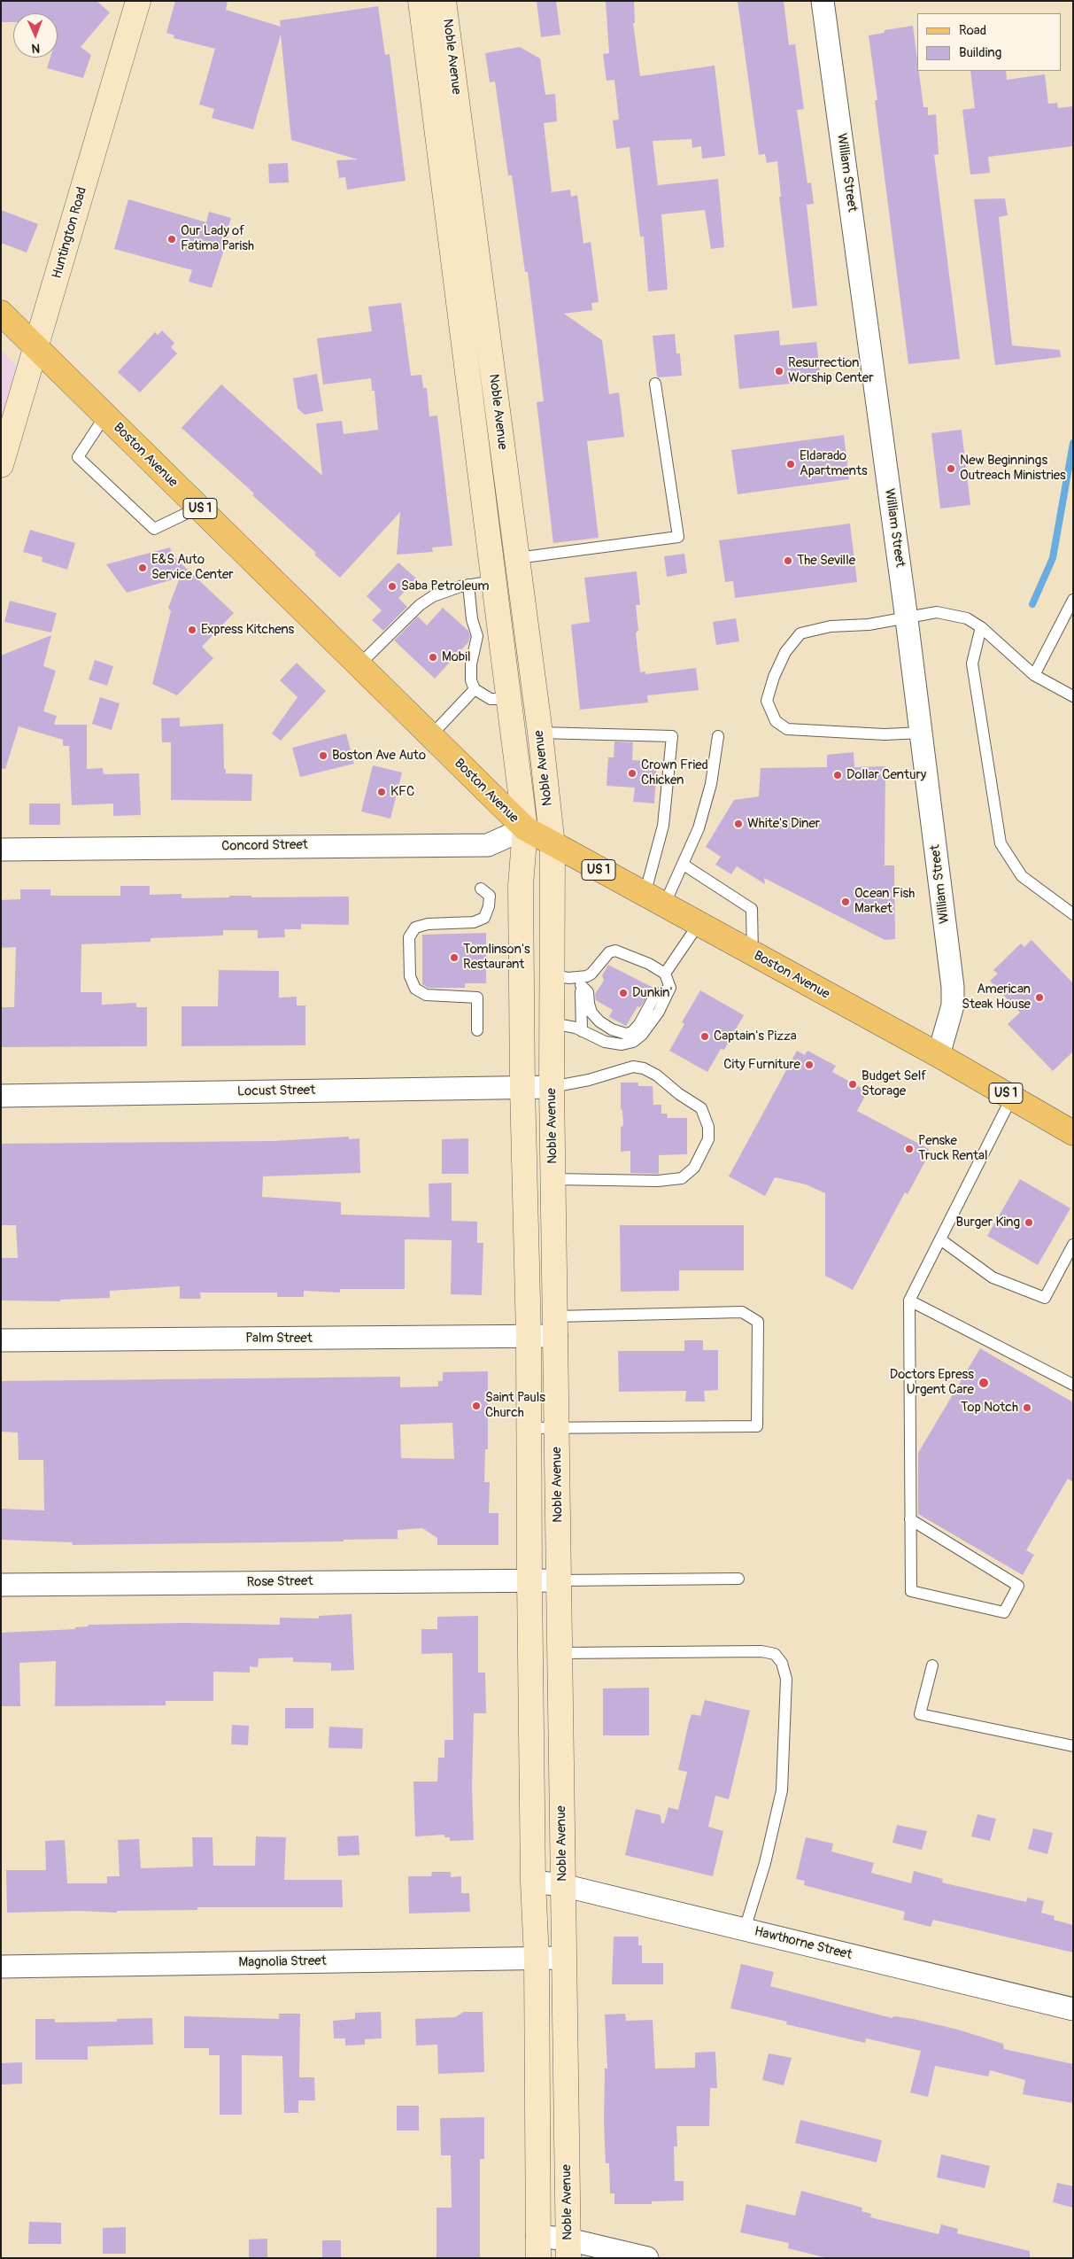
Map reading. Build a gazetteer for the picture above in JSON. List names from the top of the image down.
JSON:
{
  "streets": {
    "main road": [
      "Noble Avenue",
      "Huntington Road",
      "Boston Avenue",
      "US 1"
    ],
    "street": [
      "William Street",
      "Concord Street",
      "Locust Street",
      "Palm Street",
      "Rose Street",
      "Hawthorne Street",
      "Magnolia Street"
    ]
  },
  "crossings": [
    ["Noble Avenue", "Boston Avenue"],
    ["Noble Avenue", "Concord Street"],
    ["Noble Avenue", "Locust Street"],
    ["Noble Avenue", "Palm Street"],
    ["Noble Avenue", "Rose Street"],
    ["Noble Avenue", "Hawthorne Street"],
    ["Noble Avenue", "Magnolia Street"],
    ["William Street", "Boston Avenue"],
    ["Huntington Road", "Boston Avenue"],
    ["Boston Avenue", "Concord Street"]
  ],
  "places": [
    "Our Lady of Fatima Parish",
    "Resurrection Worship Center",
    "Eldarado Apartments",
    "New Beginnings Outreach Ministries",
    "The Seville",
    "E&S Auto Service Center",
    "Saba Petroleum",
    "Express Kitchens",
    "Mobil",
    "Boston Ave Auto",
    "Crown Fried Chicken",
    "Dollar Century",
    "KFC",
    "White's Diner",
    "Ocean Fish Market",
    "Tomlinson's Restaurant",
    "Dunkin'",
    "American Steak House",
    "Captain's Pizza",
    "City Furniture",
    "Budget Self Storage",
    "Penske Truck Rental",
    "Burger King",
    "Doctors Epress Urgent Care",
    "Saint Pauls Church",
    "Top Notch"
  ],
  "legend": ["Road", "Building"],
  "north": "bottom"
}
